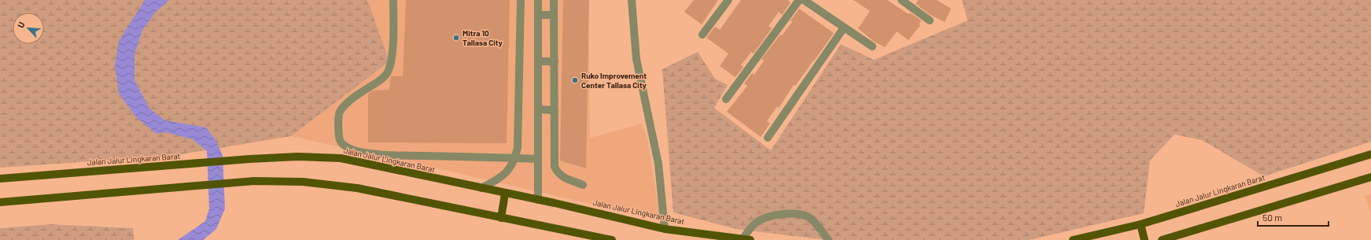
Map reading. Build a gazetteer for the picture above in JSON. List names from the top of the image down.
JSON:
{
  "streets": {
    "main road": ["Jalan Jalur Lingkaran Barat"]
  },
  "places": ["Mitra 10 Tallasa City", "Ruko Improvement Center Tallasa City"],
  "scale_bar": "50 m",
  "north": "top left"
}
